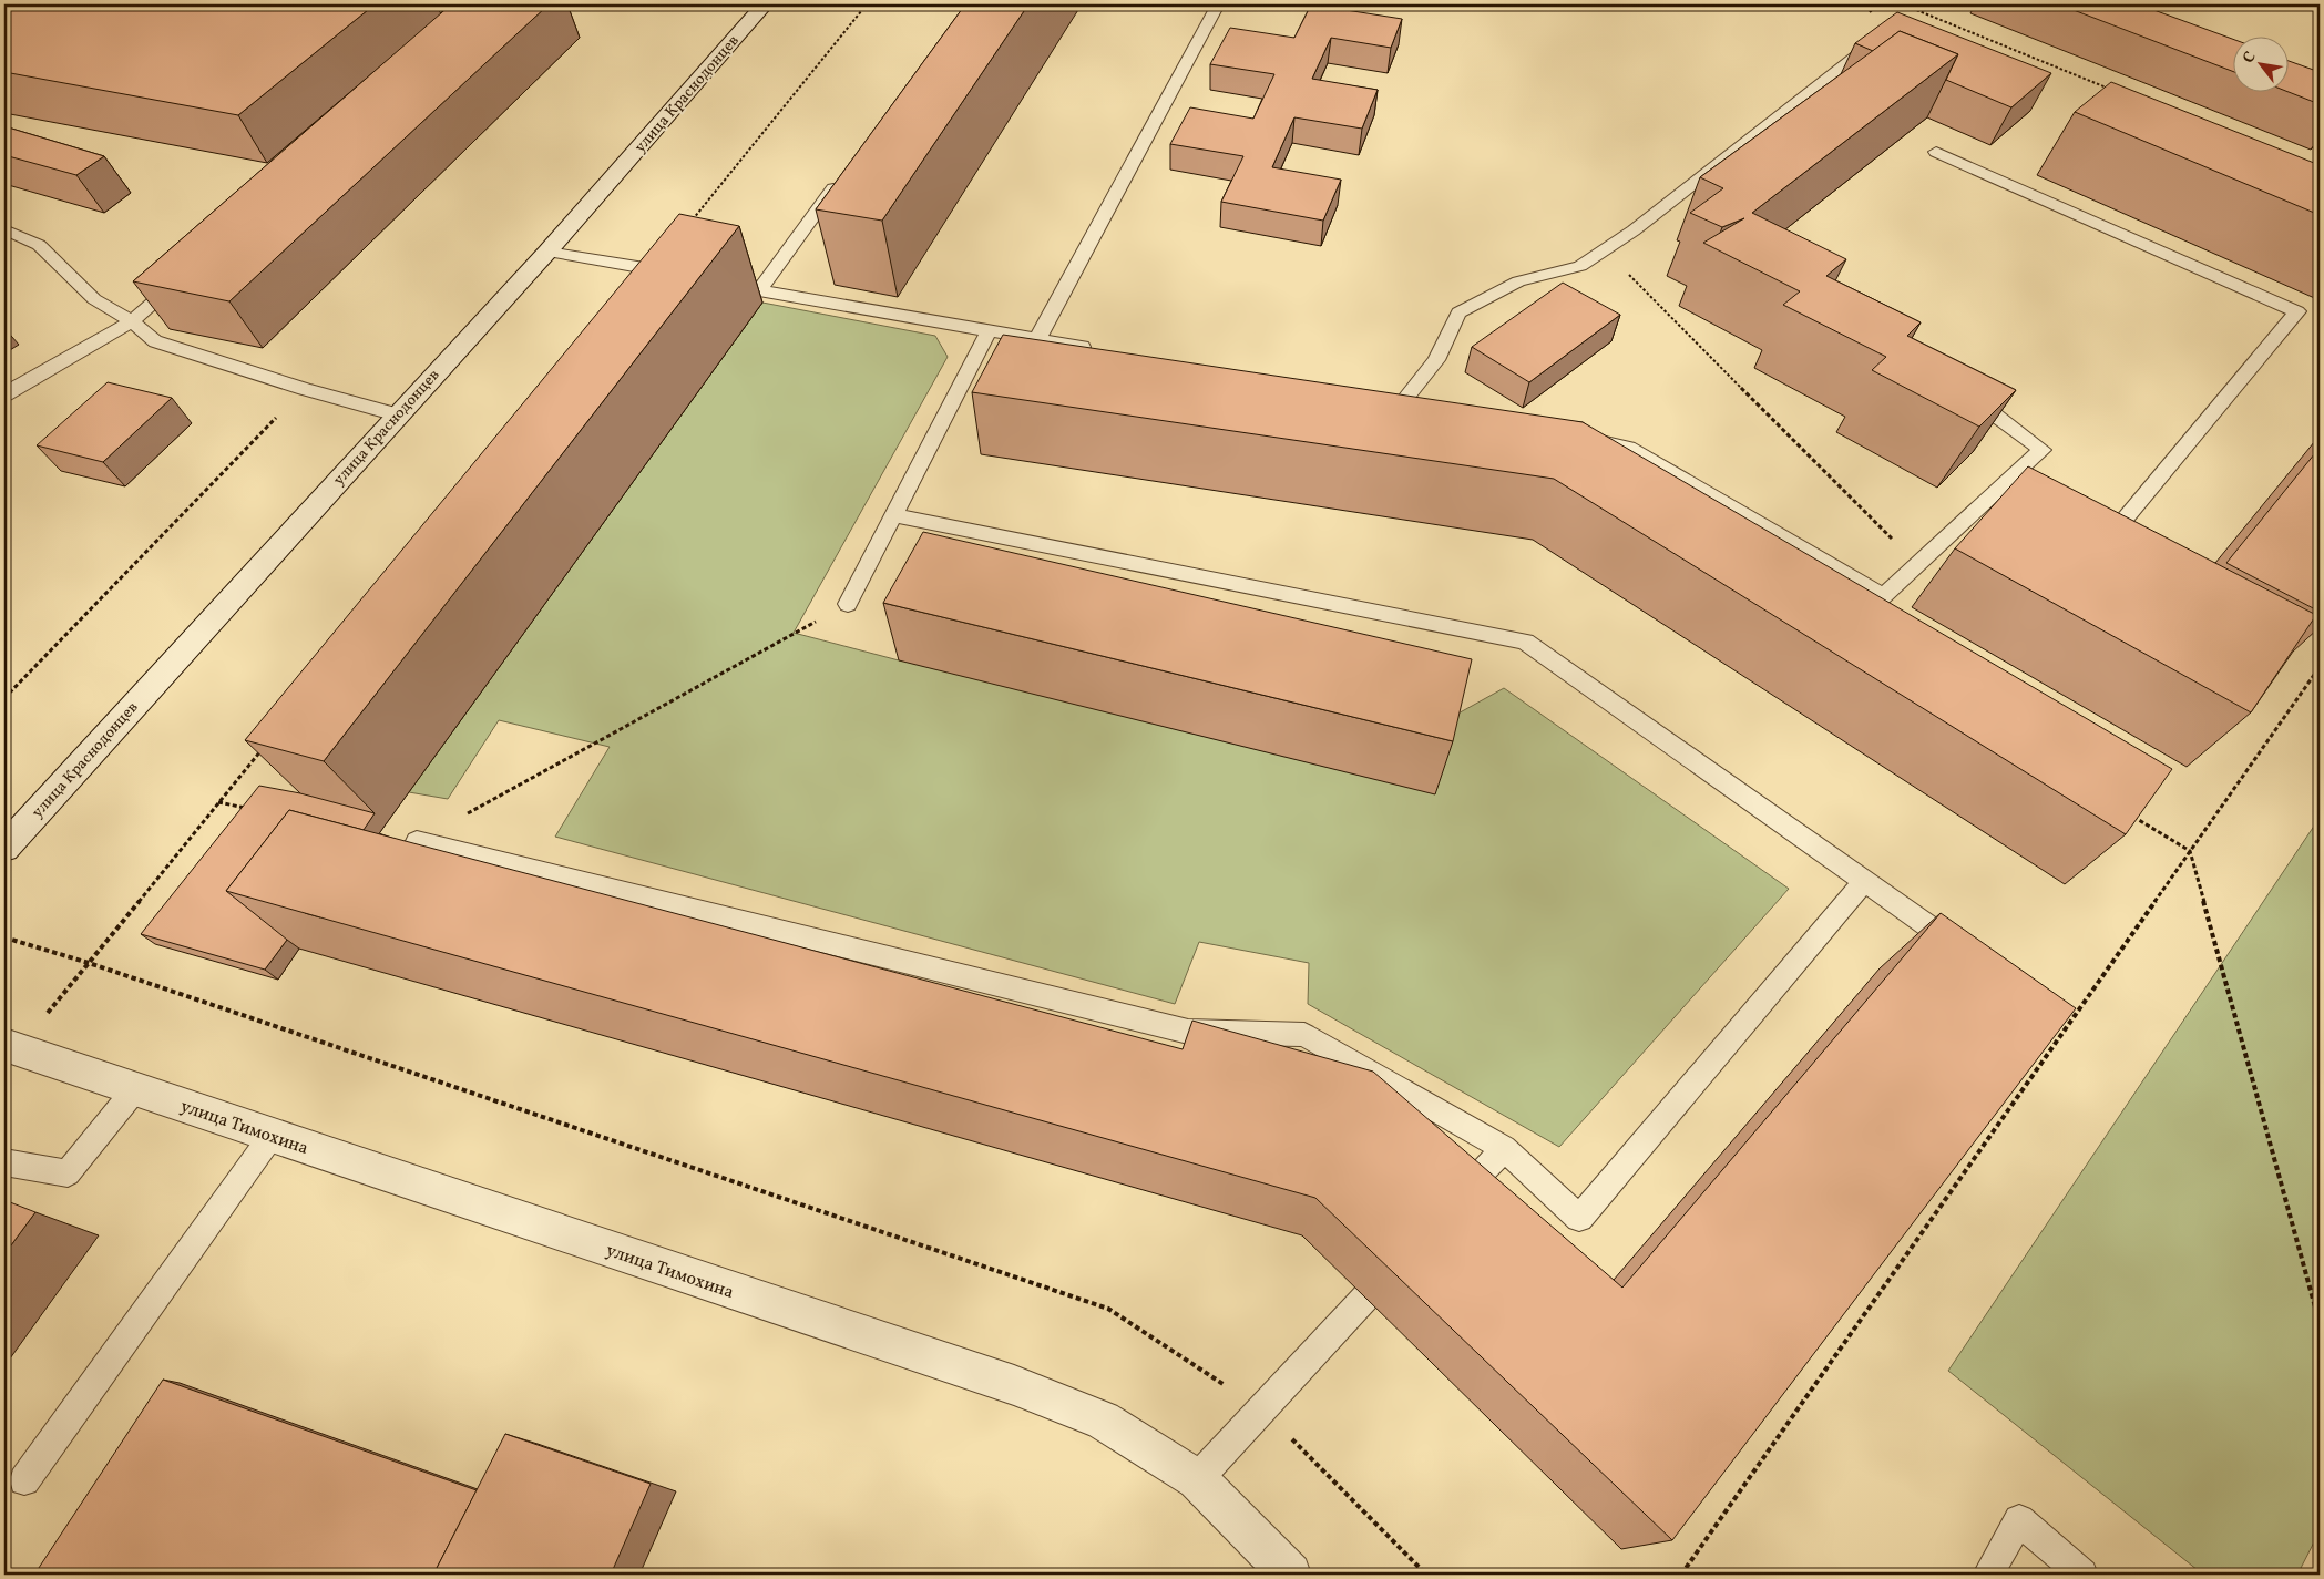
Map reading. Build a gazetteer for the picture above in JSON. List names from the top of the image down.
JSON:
{
  "streets": {
    "main road": ["улица Краснодонцев", "улица Тимохина"]
  },
  "north": "top left"
}
